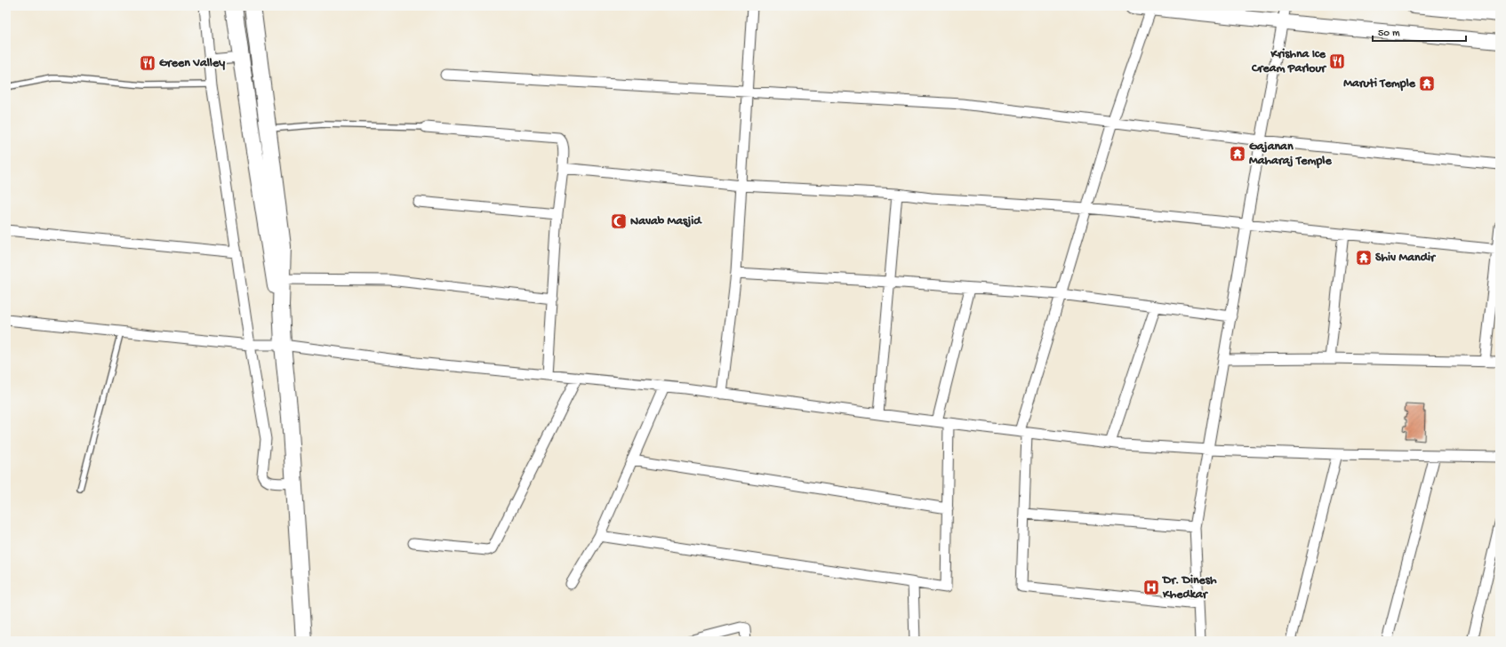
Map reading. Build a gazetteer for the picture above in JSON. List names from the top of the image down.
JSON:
{
  "places": {
    "restaurant": ["Krishna Ice Cream Parlour", "Green Valley"],
    "temple": ["Maruti Temple", "Gajanan Maharaj Temple", "Shiv Mandir"],
    "mosque": ["Navab Masjid"],
    "hospital": ["Dr. Dinesh Khedkar"]
  },
  "scale_bar": "50 m"
}
